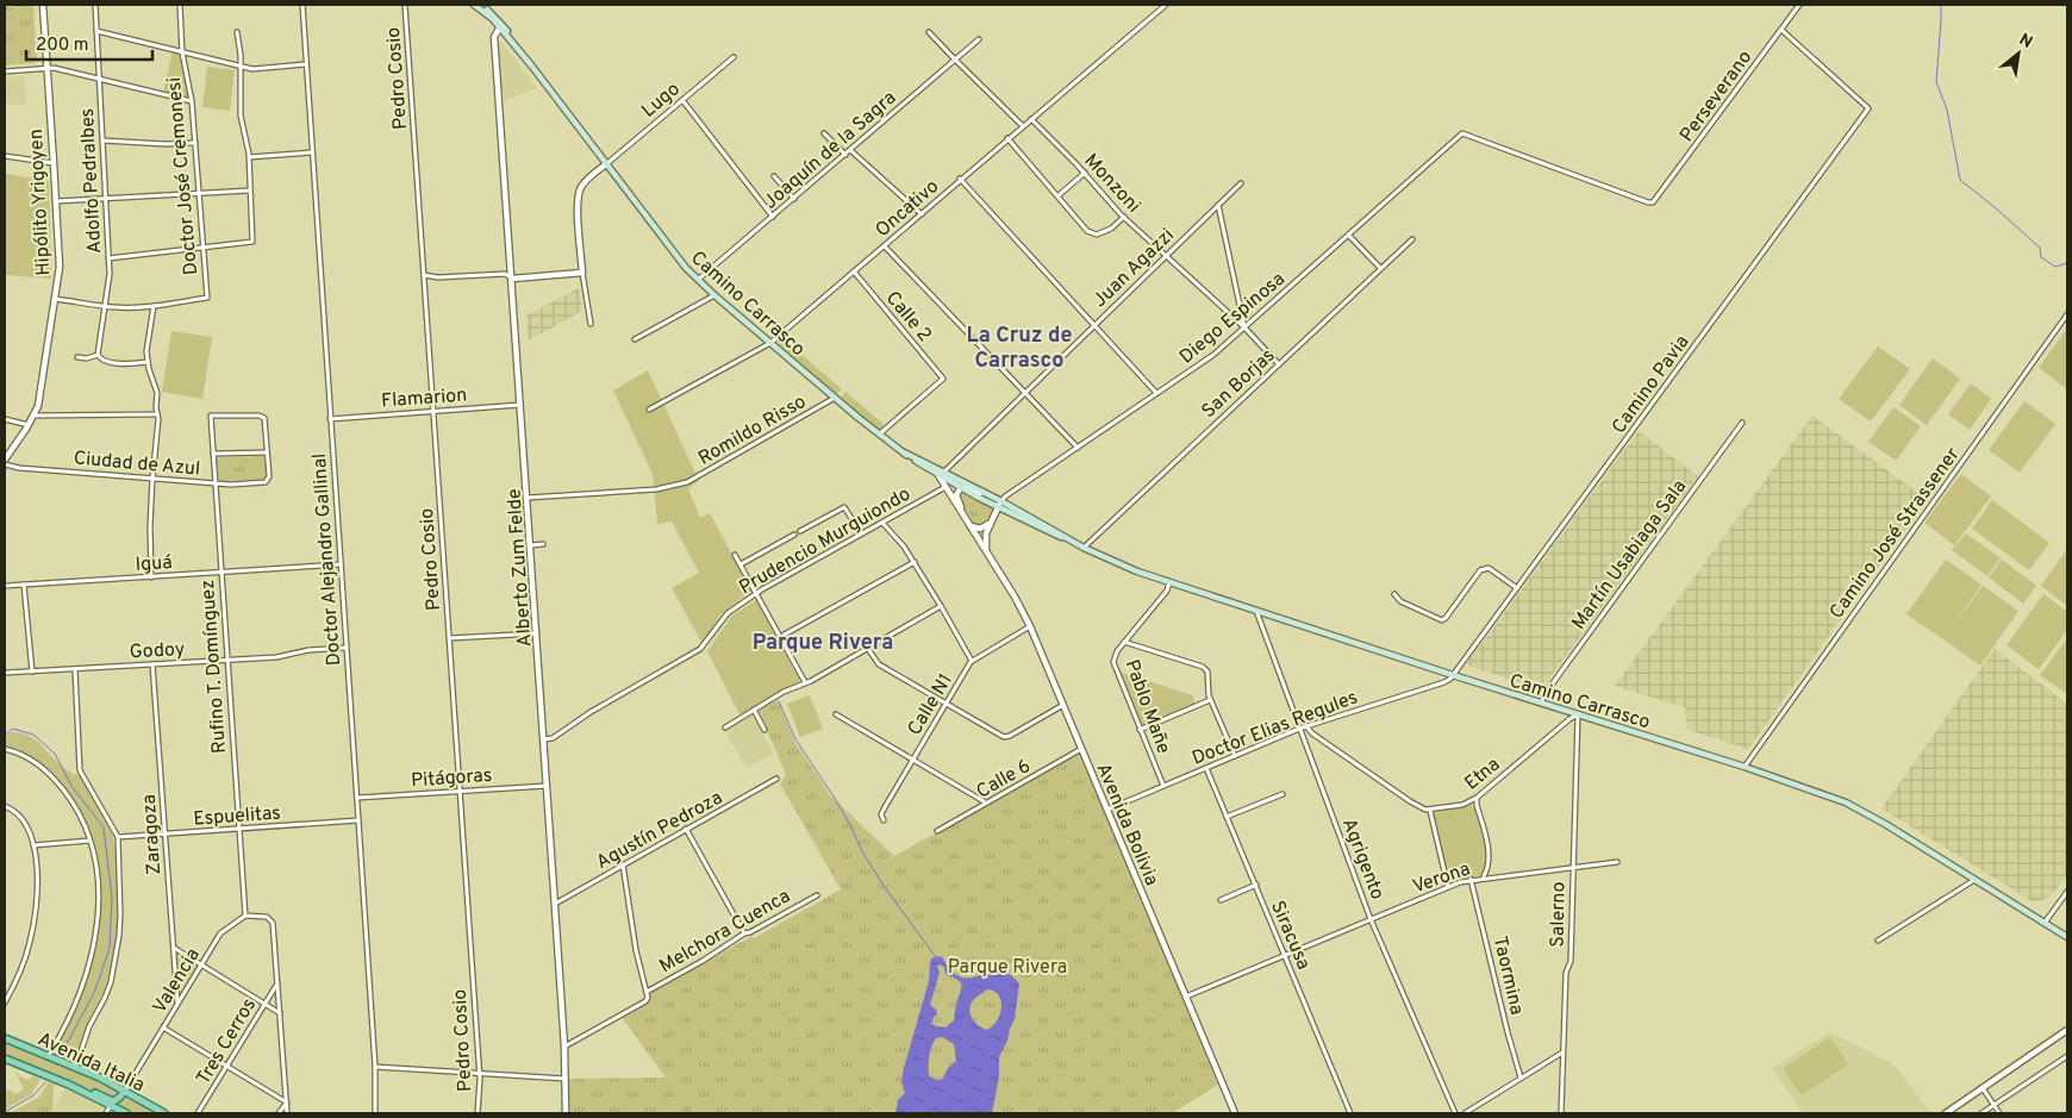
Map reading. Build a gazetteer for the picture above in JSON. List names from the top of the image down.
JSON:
{
  "streets": {
    "main road": ["Camino Carrasco", "Avenida Italia"],
    "street": [
      "Pedro Cosio",
      "Perseverano",
      "Lugo",
      "Joaquín de la Sagra",
      "Doctor José Cremonesi",
      "Adolfo Pedralbes",
      "Monzoni",
      "Hipólito Yrigoyen",
      "Oncativo",
      "Juan Agazzi",
      "Calle 2",
      "Diego Espinosa",
      "San Borjas",
      "Camino Pavia",
      "Flamarion",
      "Romildo Risso",
      "Ciudad de Azul",
      "Camino José Strassener",
      "Prudencio Murguiondo",
      "Martín Usabiaga Sala",
      "Doctor Alejandro Gallinal",
      "Iguá",
      "Alberto Zum Felde",
      "Godoy",
      "Rufino T. Domínguez",
      "Calle N1",
      "Pablo Mañe",
      "Doctor Elias Regules",
      "Etna",
      "Pitágoras",
      "Calle 6",
      "Espuelitas",
      "Avenida Bolivia",
      "Agustín Pedroza",
      "Zaragoza",
      "Agrigento",
      "Verona",
      "Salerno",
      "Melchora Cuenca",
      "Siracusa",
      "Taormina",
      "Valencia",
      "Tres Cerros"
    ]
  },
  "crossings": [
    ["Pedro Cosio", "Flamarion"],
    ["Pedro Cosio", "Pitágoras"],
    ["Perseverano", "Diego Espinosa"],
    ["Perseverano", "Camino Pavia"],
    ["Lugo", "Camino Carrasco"],
    ["Joaquín de la Sagra", "Camino Carrasco"],
    ["Monzoni", "Oncativo"],
    ["Monzoni", "Juan Agazzi"],
    ["Monzoni", "Diego Espinosa"],
    ["Monzoni", "San Borjas"],
    ["Oncativo", "Camino Carrasco"],
    ["Oncativo", "Calle 2"],
    ["Juan Agazzi", "Camino Carrasco"],
    ["Camino Carrasco", "Calle 2"],
    ["Camino Carrasco", "Diego Espinosa"],
    ["Camino Carrasco", "San Borjas"],
    ["Camino Carrasco", "Camino Pavia"],
    ["Camino Carrasco", "Romildo Risso"],
    ["Camino Carrasco", "Camino José Strassener"],
    ["Camino Carrasco", "Martín Usabiaga Sala"],
    ["Camino Carrasco", "Alberto Zum Felde"],
    ["Camino Carrasco", "Pablo Mañe"],
    ["Camino Carrasco", "Doctor Elias Regules"],
    ["Camino Carrasco", "Etna"],
    ["Camino Carrasco", "Avenida Bolivia"],
    ["Camino Carrasco", "Agrigento"],
    ["Camino Carrasco", "Salerno"],
    ["Camino Pavia", "Doctor Elias Regules"],
    ["Flamarion", "Doctor Alejandro Gallinal"],
    ["Flamarion", "Alberto Zum Felde"],
    ["Romildo Risso", "Alberto Zum Felde"],
    ["Ciudad de Azul", "Rufino T. Domínguez"],
    ["Prudencio Murguiondo", "Alberto Zum Felde"],
    ["Prudencio Murguiondo", "Avenida Bolivia"],
    ["Doctor Alejandro Gallinal", "Iguá"],
    ["Doctor Alejandro Gallinal", "Godoy"],
    ["Doctor Alejandro Gallinal", "Pitágoras"],
    ["Doctor Alejandro Gallinal", "Espuelitas"],
    ["Iguá", "Rufino T. Domínguez"],
    ["Alberto Zum Felde", "Pitágoras"],
    ["Alberto Zum Felde", "Agustín Pedroza"],
    ["Alberto Zum Felde", "Melchora Cuenca"],
    ["Godoy", "Rufino T. Domínguez"],
    ["Godoy", "Zaragoza"],
    ["Rufino T. Domínguez", "Espuelitas"],
    ["Rufino T. Domínguez", "Valencia"],
    ["Calle N1", "Avenida Bolivia"],
    ["Pablo Mañe", "Doctor Elias Regules"],
    ["Doctor Elias Regules", "Avenida Bolivia"],
    ["Doctor Elias Regules", "Agrigento"],
    ["Doctor Elias Regules", "Siracusa"],
    ["Etna", "Salerno"],
    ["Calle 6", "Avenida Bolivia"],
    ["Espuelitas", "Zaragoza"],
    ["Avenida Bolivia", "Verona"],
    ["Zaragoza", "Valencia"],
    ["Agrigento", "Verona"],
    ["Verona", "Salerno"],
    ["Verona", "Siracusa"],
    ["Verona", "Taormina"],
    ["Valencia", "Avenida Italia"]
  ],
  "districts": ["La Cruz de Carrasco", "Parque Rivera"],
  "parks": ["Parque Rivera"],
  "scale_bar": "200 m",
  "north": "top right"
}
